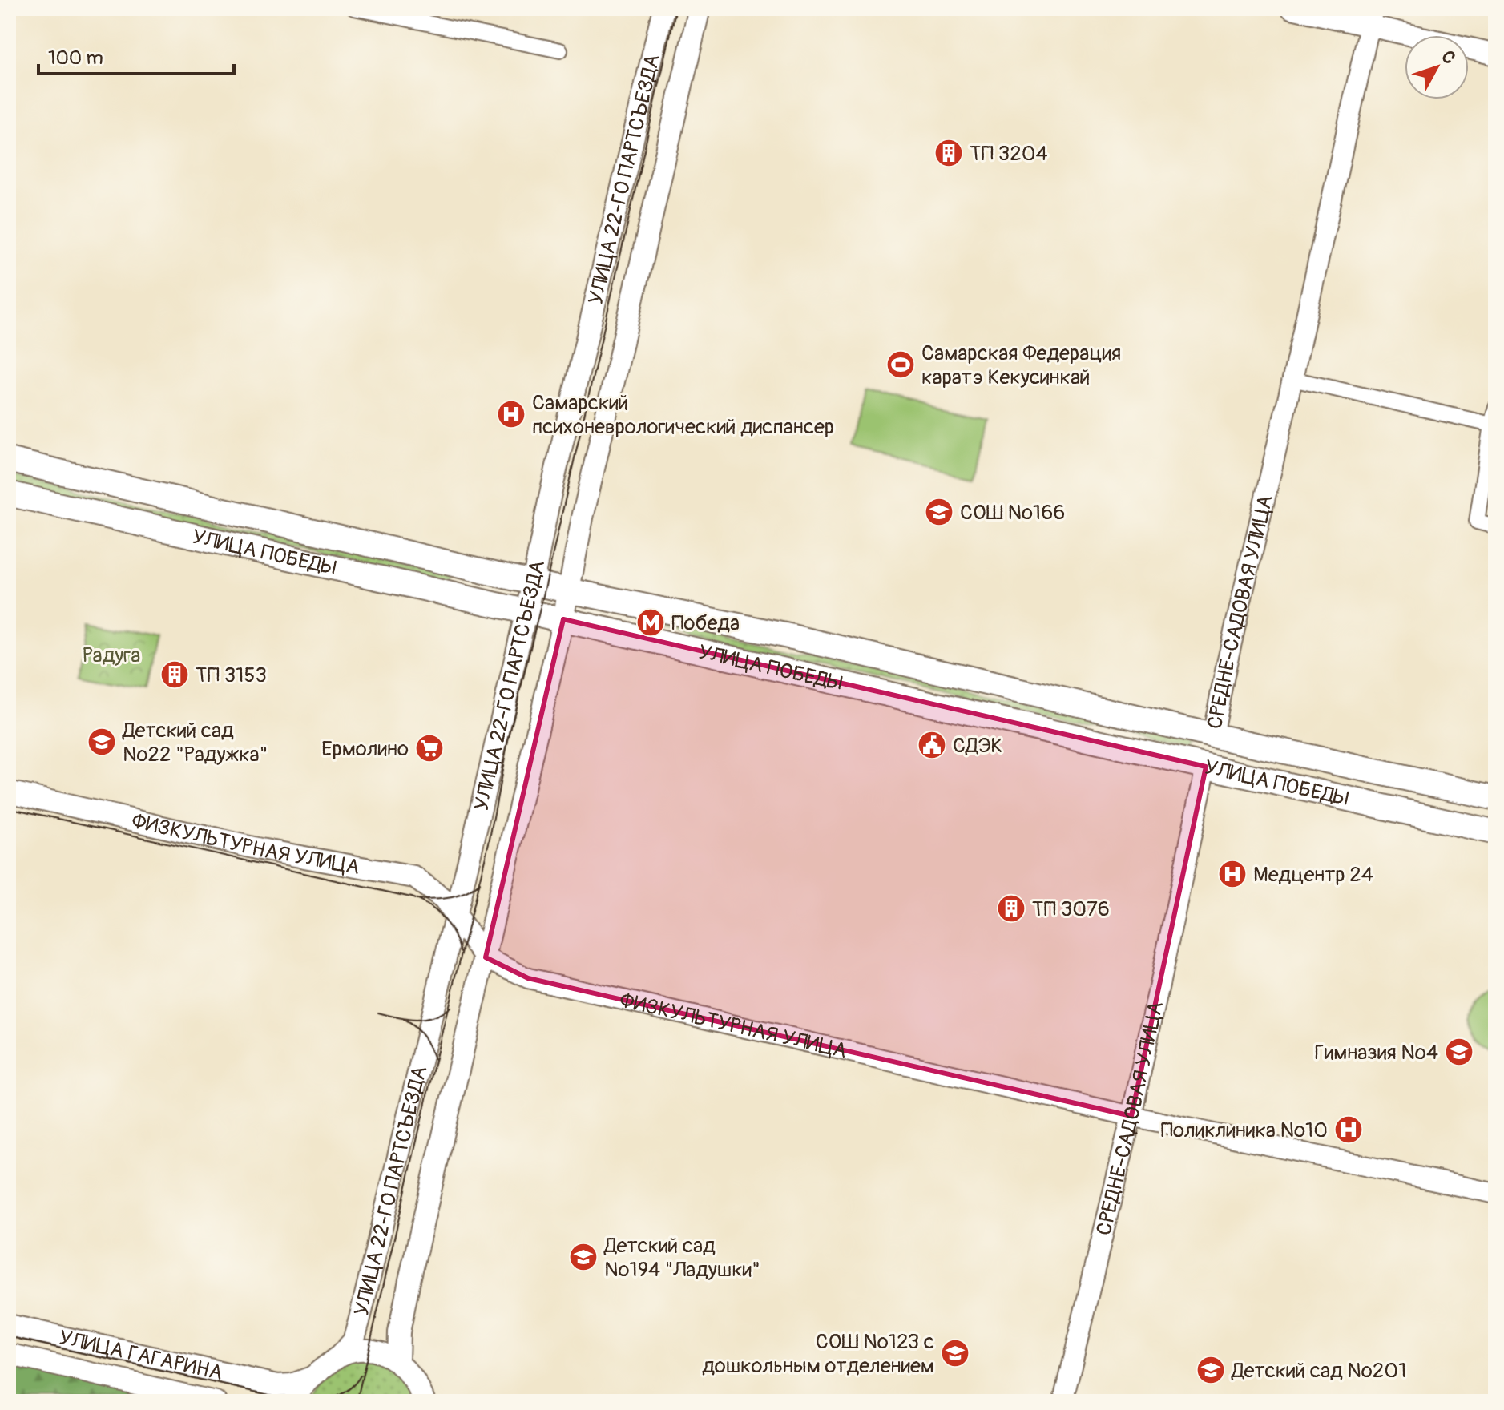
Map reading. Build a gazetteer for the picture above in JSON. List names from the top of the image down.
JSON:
{
  "streets": {
    "main road": [
      "УЛИЦА 22-ГО ПАРТСЪЕЗДА",
      "УЛИЦА ПОБЕДЫ",
      "СРЕДНЕ-САДОВАЯ УЛИЦА",
      "ФИЗКУЛЬТУРНАЯ УЛИЦА",
      "УЛИЦА ГАГАРИНА"
    ]
  },
  "crossings": [
    ["УЛИЦА 22-ГО ПАРТСЪЕЗДА", "УЛИЦА ПОБЕДЫ"],
    ["УЛИЦА 22-ГО ПАРТСЪЕЗДА", "ФИЗКУЛЬТУРНАЯ УЛИЦА"],
    ["УЛИЦА ПОБЕДЫ", "СРЕДНЕ-САДОВАЯ УЛИЦА"],
    ["СРЕДНЕ-САДОВАЯ УЛИЦА", "ФИЗКУЛЬТУРНАЯ УЛИЦА"]
  ],
  "parks": ["Радyга"],
  "places": {
    "building": ["ТП 3204", "ТП 3153", "ТП 3076"],
    "sports": ["Самарская Федерация каратэ Кекусинкай"],
    "hospital": ["Самарский психоневрологический диспансер", "Медцентр 24", "Поликлиника №10"],
    "school or university": [
      "СОШ №166",
      "Детский сад №22 \"Радужка\"",
      "Гимназия №4",
      "Детский сад №194 \"Ладушки\"",
      "СОШ №123 с дошкольным отделением",
      "Детский сад №201"
    ],
    "metro station": ["Победа"],
    "public building": ["СДЭК"],
    "supermarket": ["Ермолино"]
  },
  "scale_bar": "100 m",
  "north": "top right"
}
